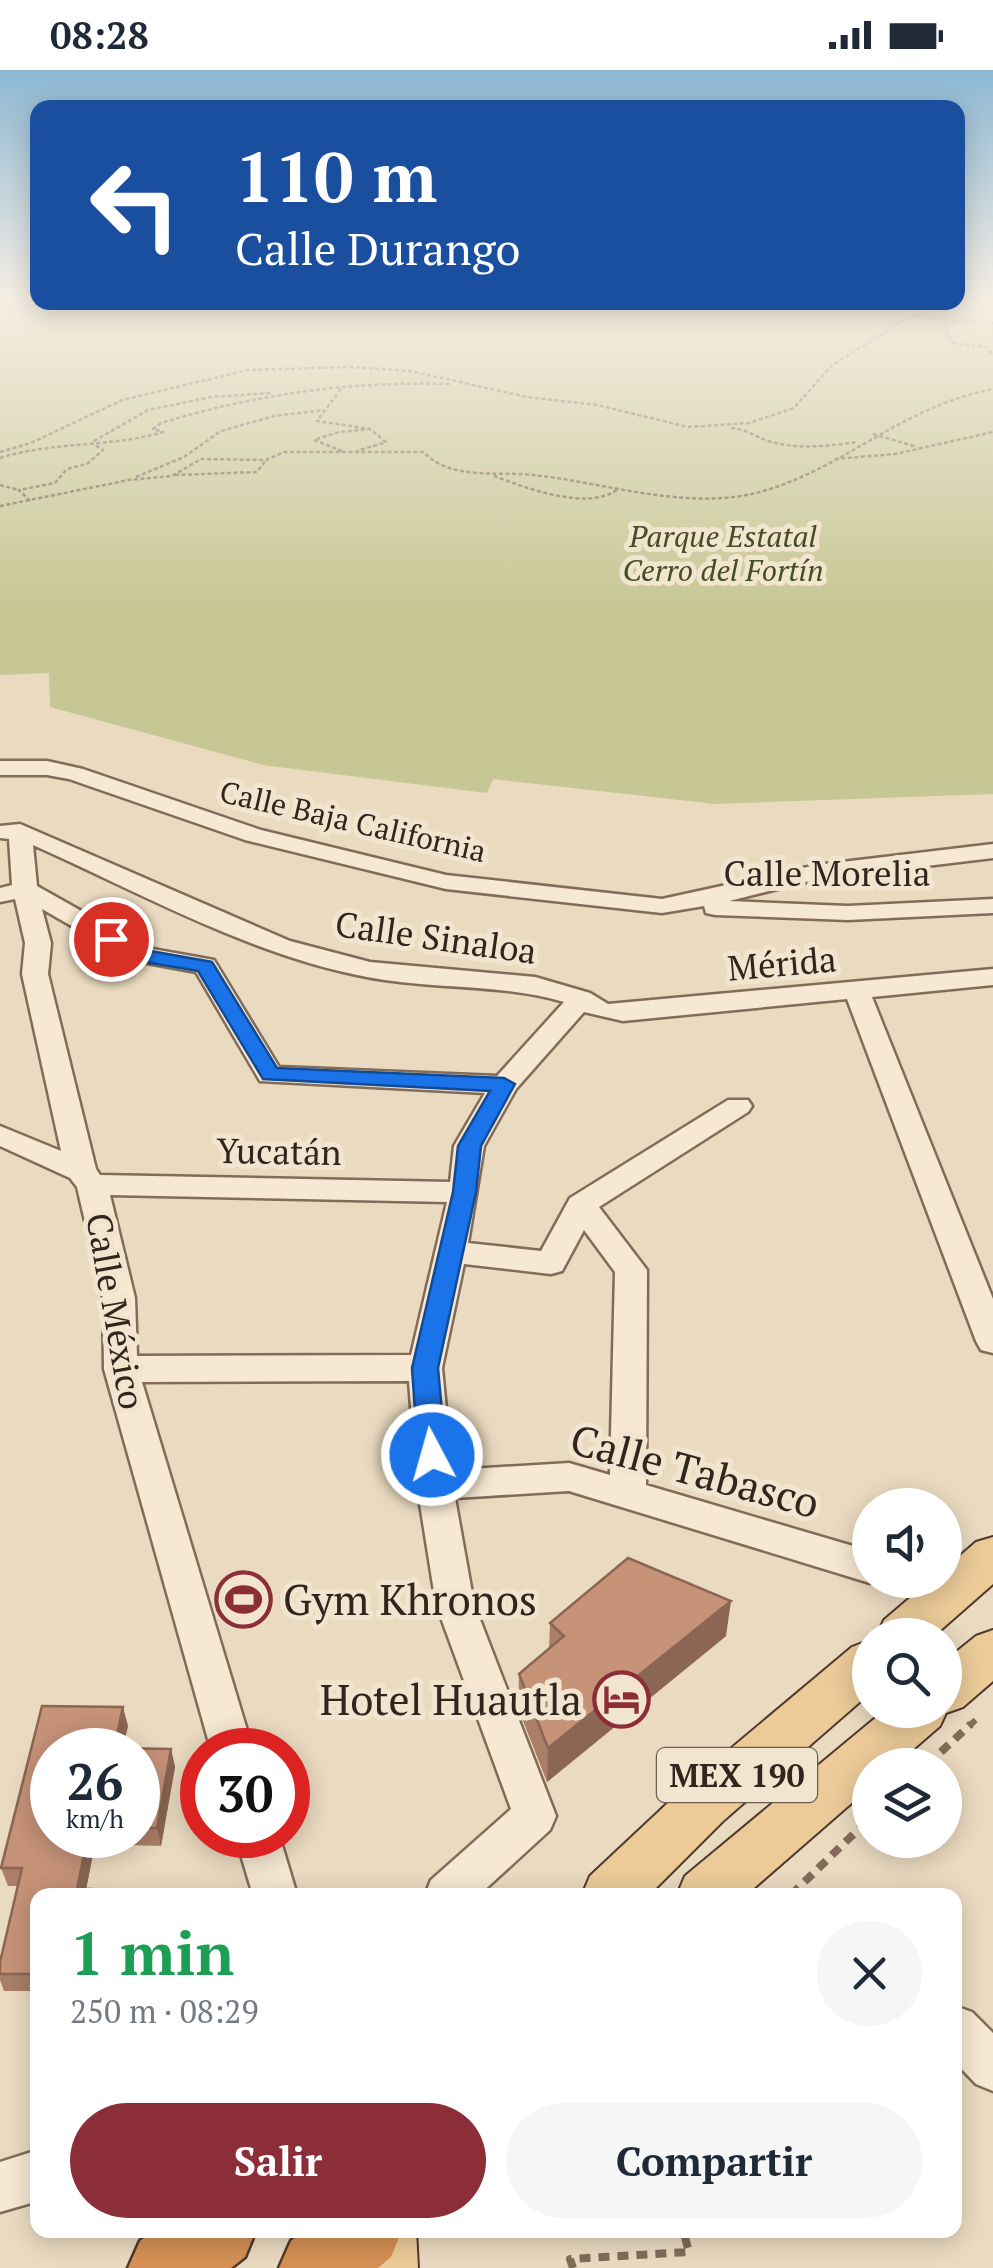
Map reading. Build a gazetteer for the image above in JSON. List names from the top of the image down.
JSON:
{
  "streets": {
    "main road": ["MEX 190"],
    "street": [
      "Calle Baja California",
      "Calle Morelia",
      "Calle Sinaloa",
      "Mérida",
      "Yucatán",
      "Calle México",
      "Calle Tabasco"
    ]
  },
  "crossings": [
    ["Calle Baja California", "Calle Morelia"],
    ["Calle Sinaloa", "Mérida"],
    ["Calle Sinaloa", "Calle México"],
    ["Yucatán", "Calle México"]
  ],
  "parks": ["Parque Estatal Cerro del Fortín"],
  "places": {
    "sports": ["Gym Khronos"],
    "hotel": ["Hotel Huautla"]
  },
  "page": {
    "status": "08:28",
    "turn": ["110 m", "Calle Durango"],
    "speed": "26 km/h",
    "limit": "30",
    "heading": ["1 min", "250 m · 08:29"],
    "buttons": ["Salir", "Compartir"]
  }
}
